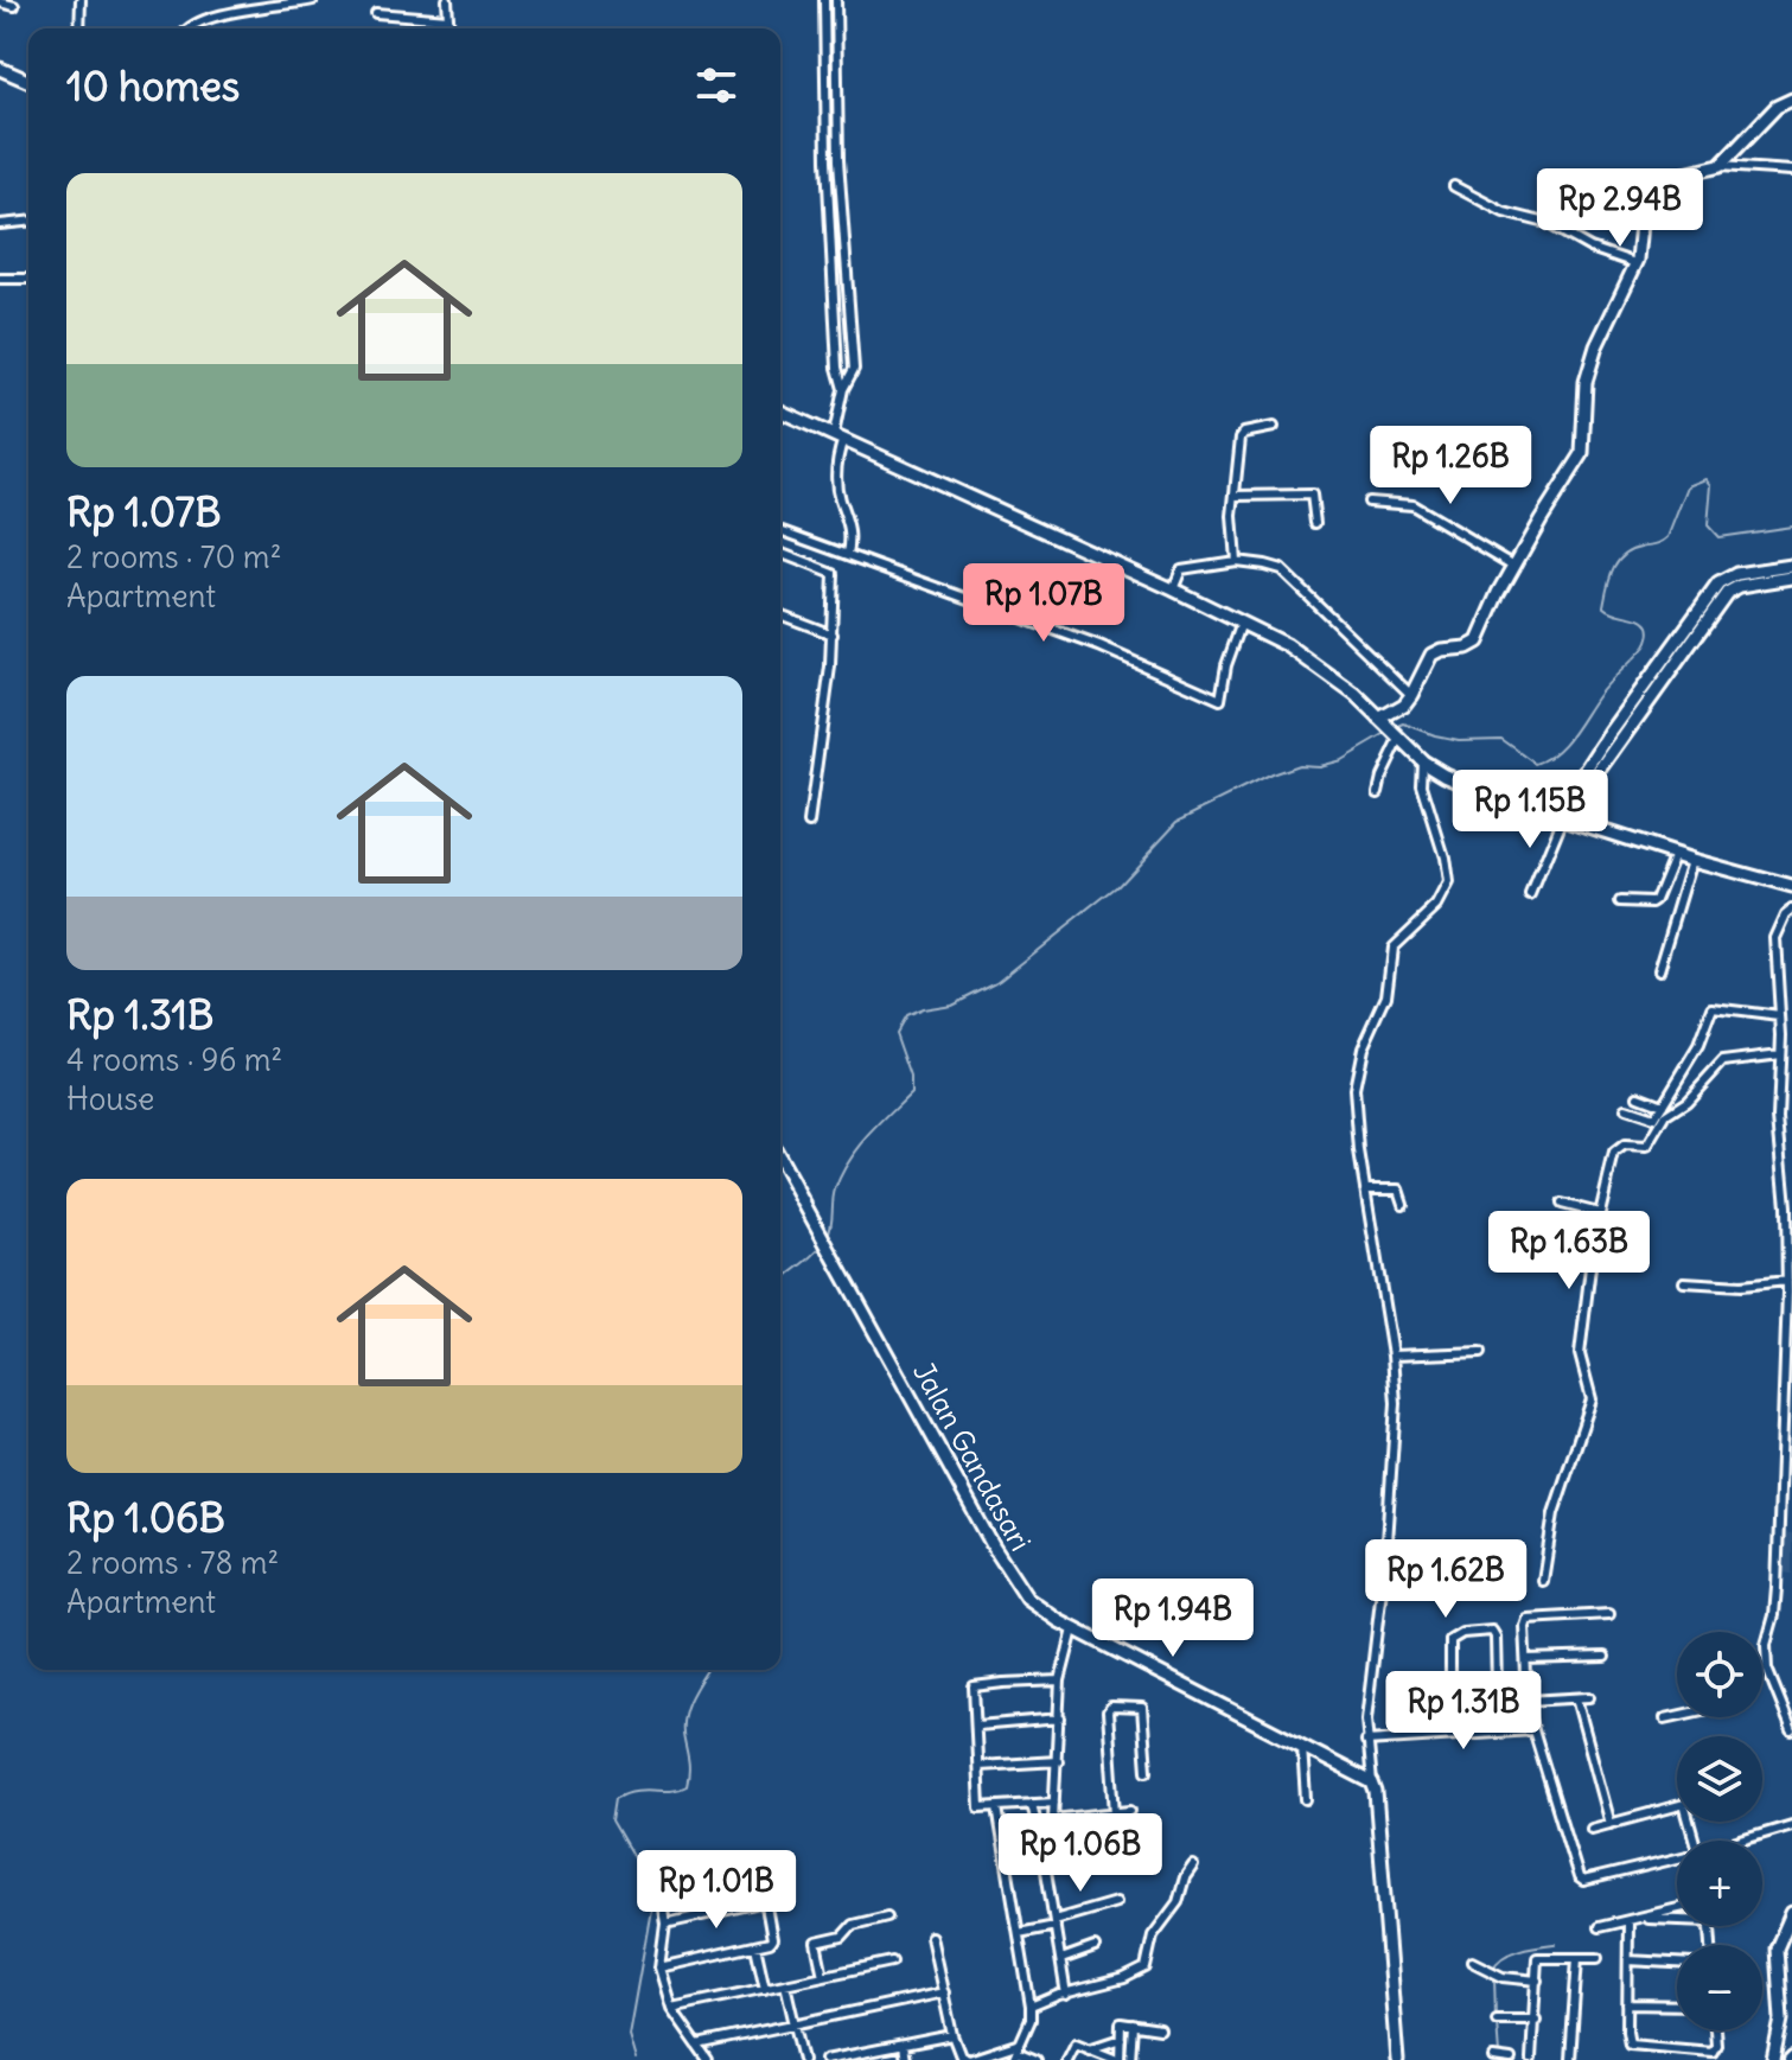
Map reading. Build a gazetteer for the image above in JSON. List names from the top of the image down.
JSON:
{
  "streets": {
    "street": ["Jalan Gandasari"]
  },
  "page": {
    "heading": "10 homes",
    "list": [
      {
        "name": "Rp 1.07B",
        "note": "2 rooms · 70 m² · Apartment"
      },
      {
        "name": "Rp 1.31B",
        "note": "4 rooms · 96 m² · House"
      },
      {
        "name": "Rp 1.06B",
        "note": "2 rooms · 78 m² · Apartment"
      }
    ],
    "price": [
      "Rp 2.94B",
      "Rp 1.26B",
      "Rp 1.07B",
      "Rp 1.15B",
      "Rp 1.63B",
      "Rp 1.62B",
      "Rp 1.94B",
      "Rp 1.31B",
      "Rp 1.06B",
      "Rp 1.01B"
    ],
    "map_buttons": ["+", "−"]
  }
}
